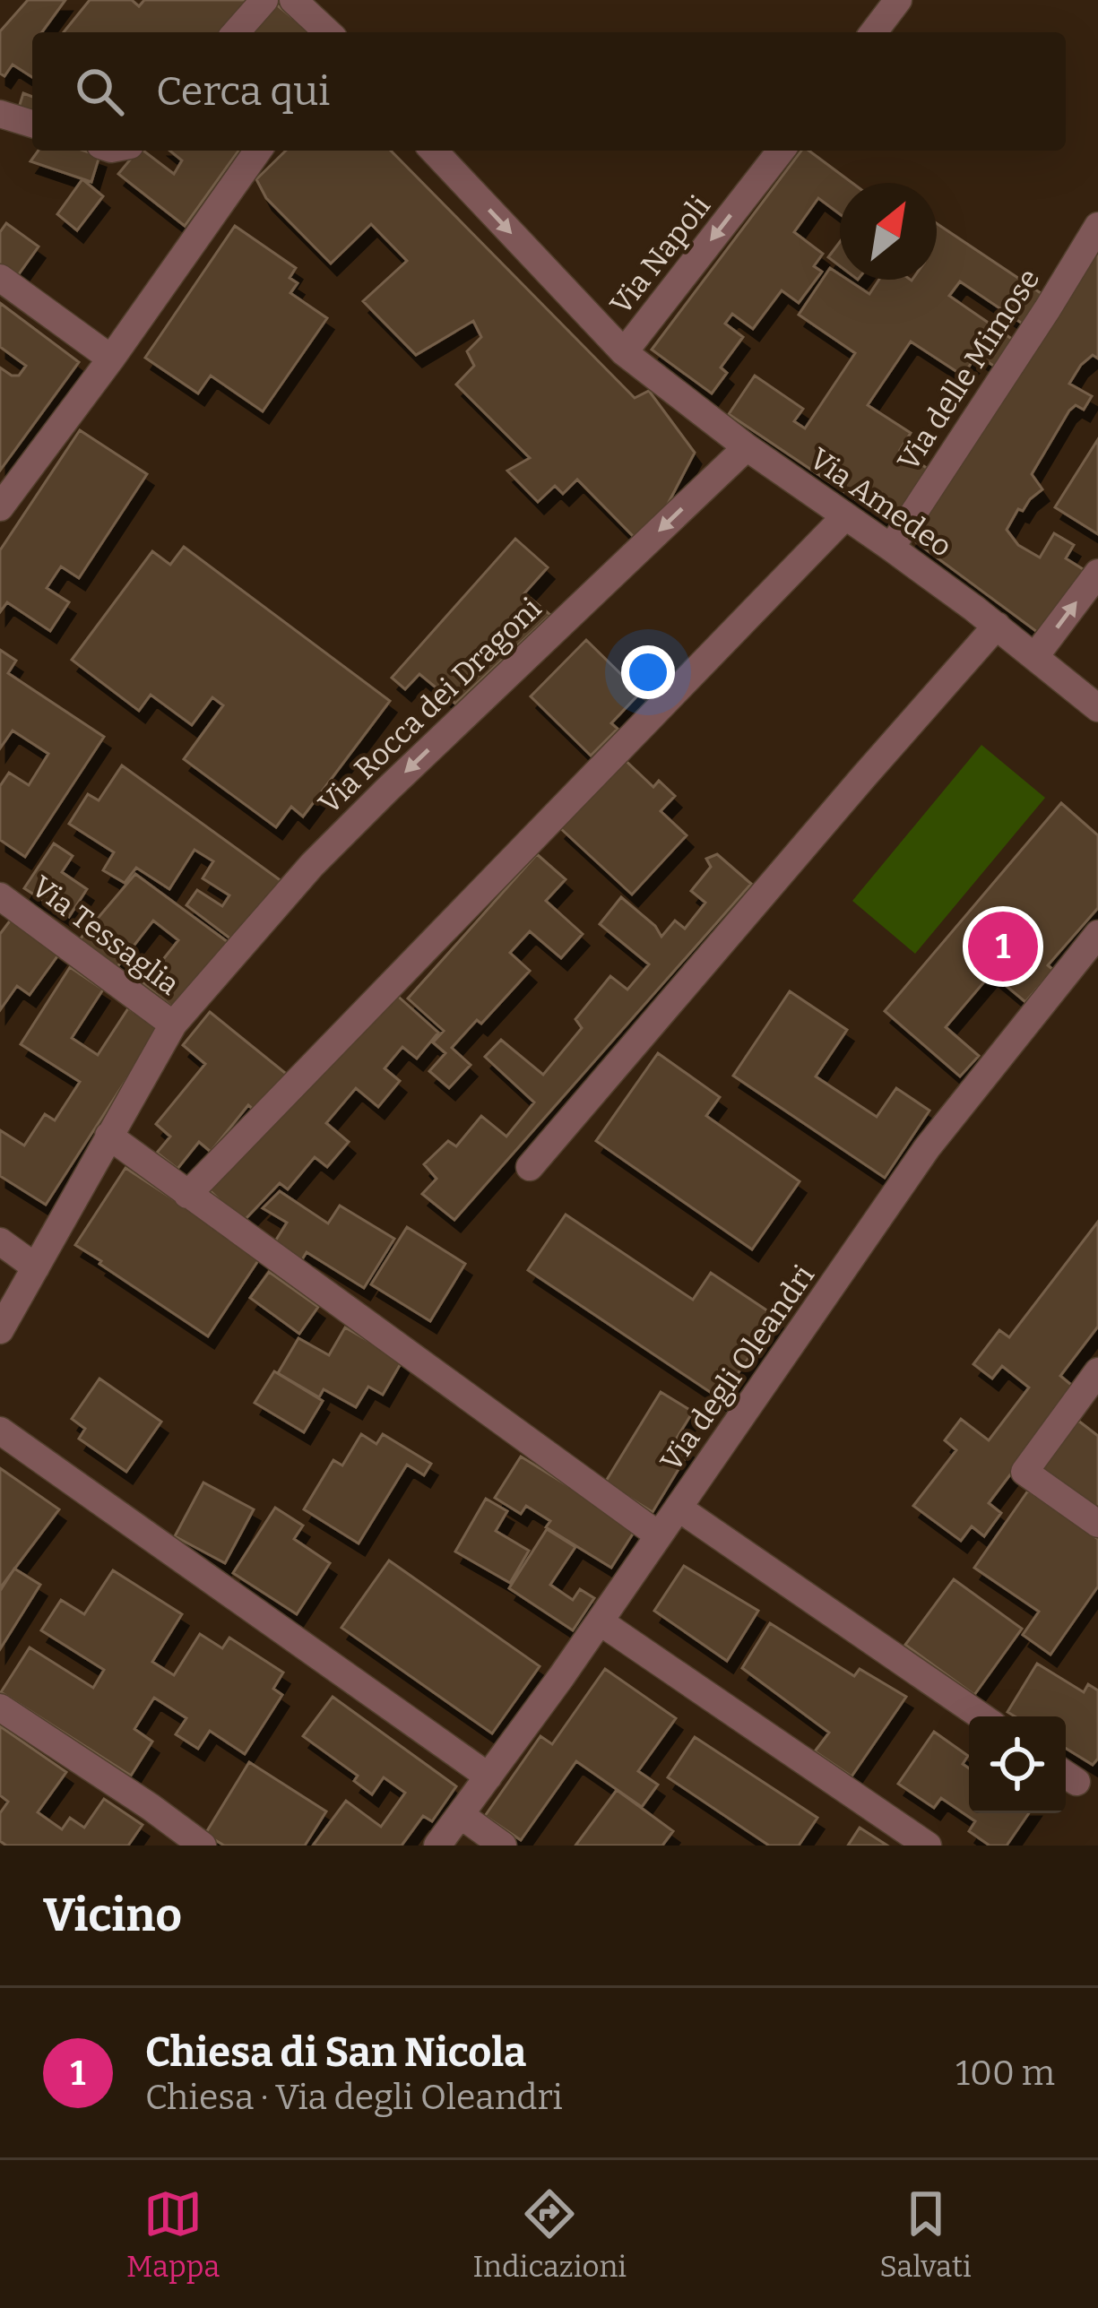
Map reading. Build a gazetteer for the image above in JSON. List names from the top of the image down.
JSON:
{
  "streets": {
    "street": [
      "Via Napoli",
      "Via delle Mimose",
      "Via Amedeo",
      "Via Rocca dei Dragoni",
      "Via Tessaglia",
      "Via degli Oleandri"
    ]
  },
  "crossings": [
    ["Via Napoli", "Via Amedeo"],
    ["Via delle Mimose", "Via Amedeo"],
    ["Via Amedeo", "Via Rocca dei Dragoni"],
    ["Via Rocca dei Dragoni", "Via Tessaglia"]
  ],
  "one_way": ["Via Napoli"],
  "north": "top right",
  "page": {
    "search": "Cerca qui",
    "pins": "1",
    "heading": "Vicino",
    "list": [
      {
        "mark": "1",
        "name": "Chiesa di San Nicola",
        "note": "Chiesa · Via degli Oleandri",
        "value": "100 m"
      }
    ],
    "nav": ["Mappa", "Indicazioni", "Salvati"]
  }
}
